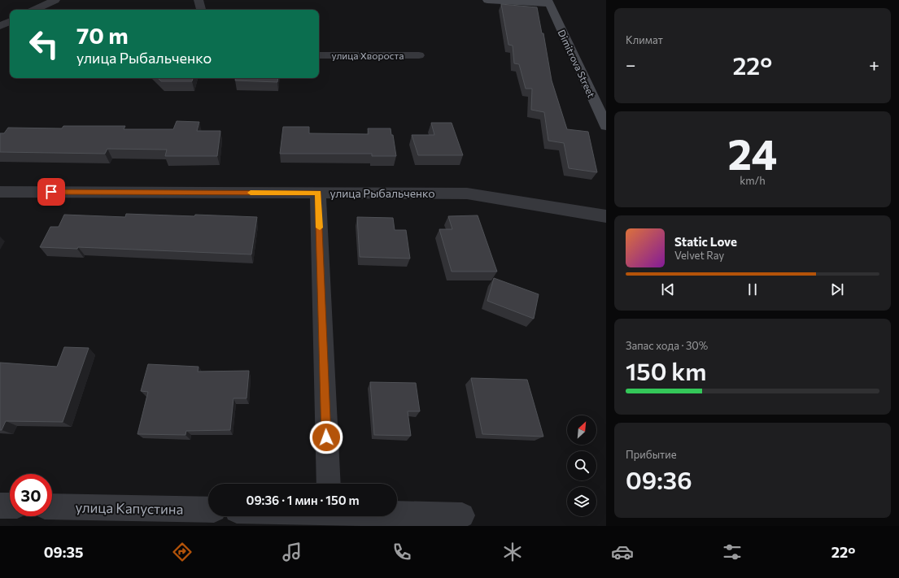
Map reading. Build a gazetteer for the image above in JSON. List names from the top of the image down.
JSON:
{
  "streets": {
    "main road": ["Dimitrova Street"],
    "street": ["улица Хвороста", "улица Рыбальченко", "улица Капустина"]
  },
  "north": "top right",
  "page": {
    "tile": [
      "Климат",
      ["24", "km/h"],
      ["Запас хода · 30%", "150 km"],
      ["Прибытие", "09:36"]
    ],
    "turn": ["70 m", "улица Рыбальченко"],
    "heat": ["−", "22°", "+"],
    "song": ["Static Love", "Velvet Ray"],
    "limit": "30",
    "trip": "09:36 · 1 мин · 150 m",
    "tabs": ["09:35", "22°"]
  }
}
